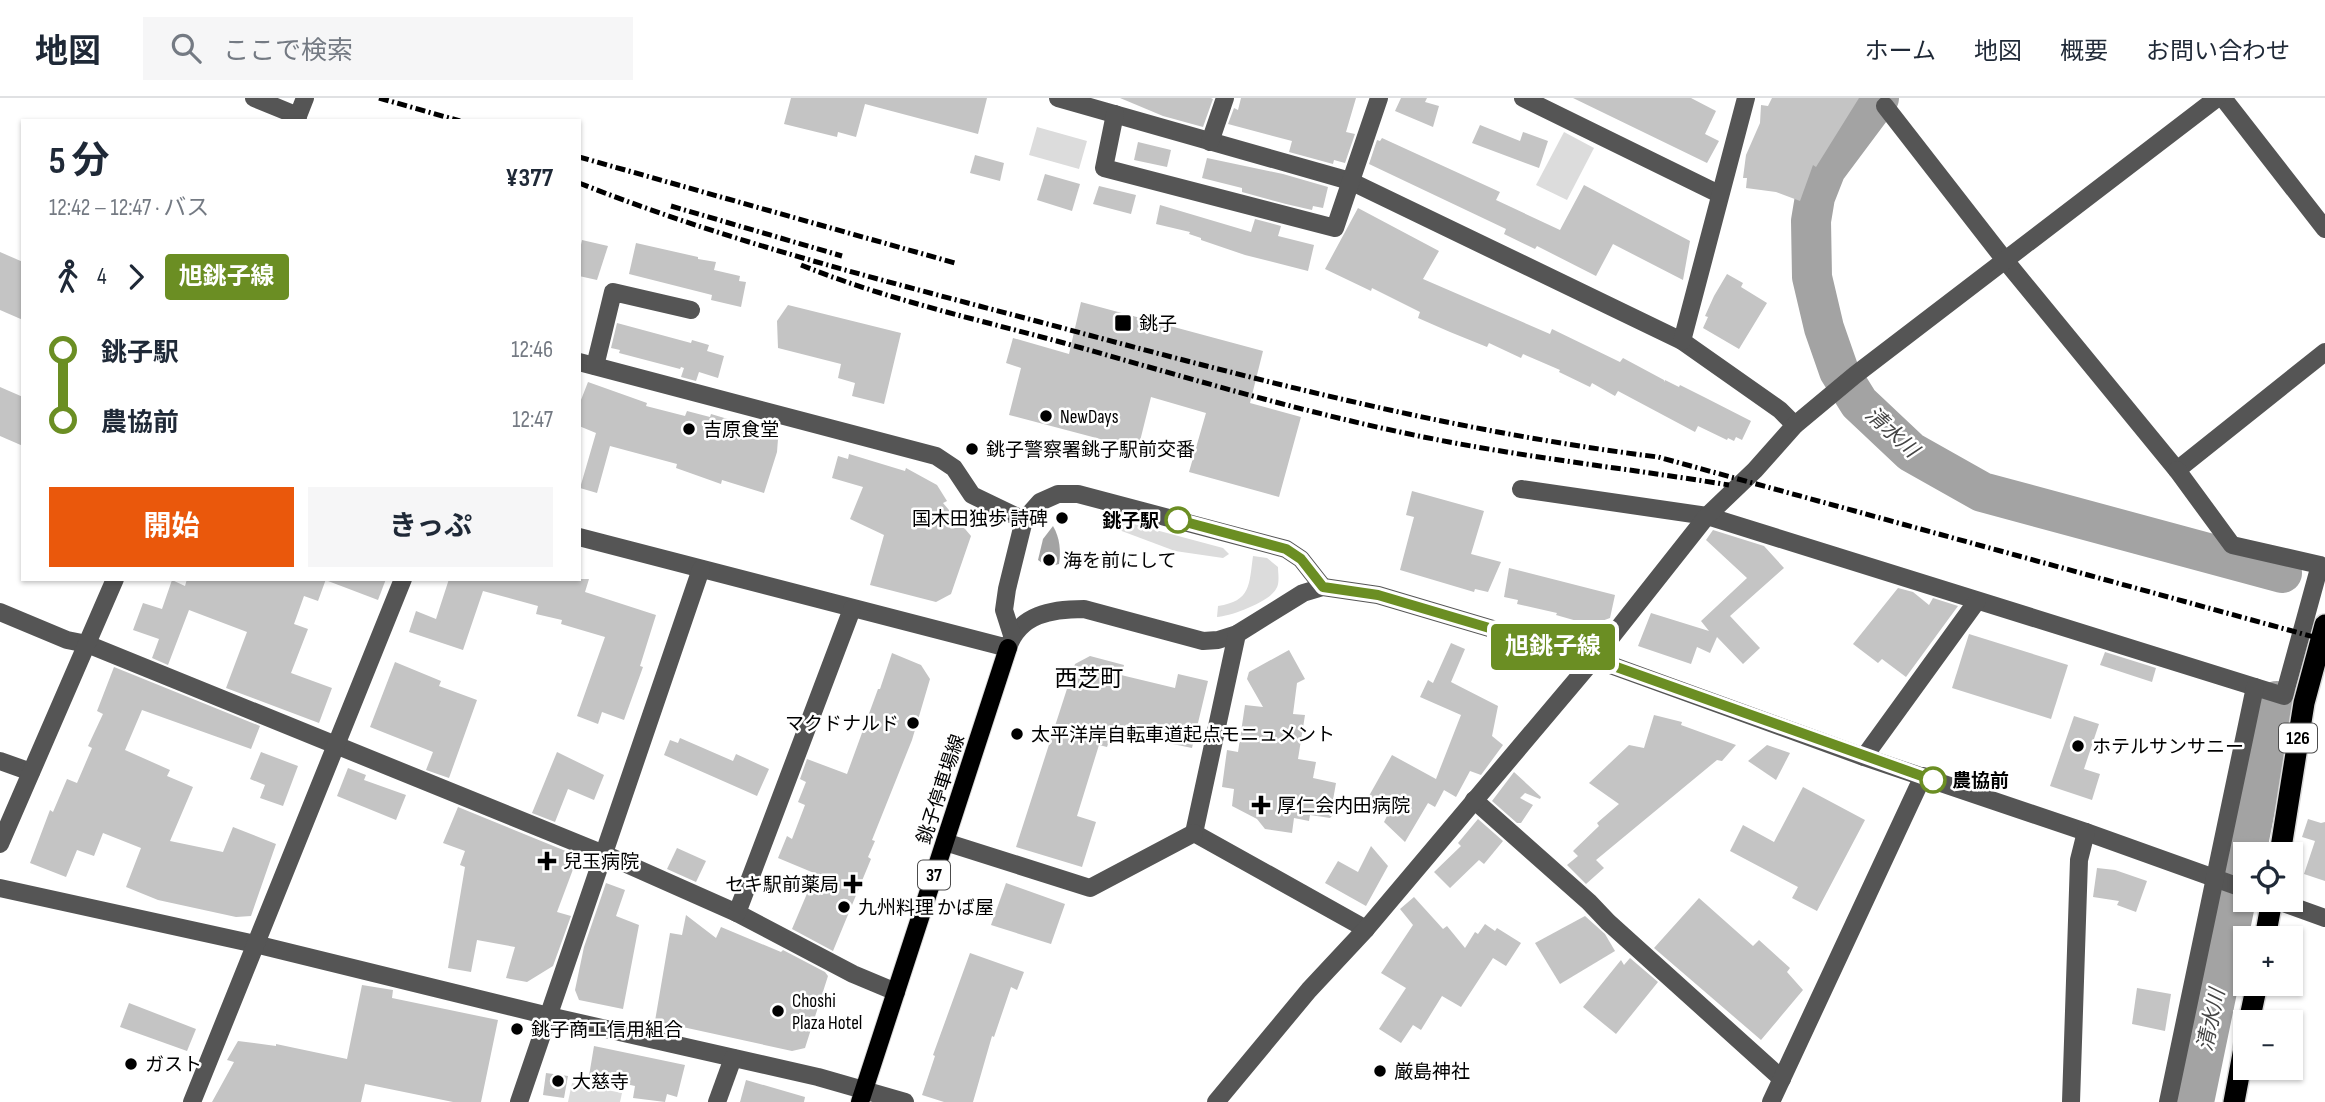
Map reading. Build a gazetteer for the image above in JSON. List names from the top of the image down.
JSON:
{
  "streets": {
    "highway": ["126"],
    "main road": ["銚子停車場線", "37"]
  },
  "districts": ["西芝町"],
  "water": ["清水川"],
  "places": {
    "transit": ["銚子"],
    "other": [
      "NewDays",
      "吉原食堂",
      "銚子警察署銚子駅前交番",
      "国木田独歩 詩碑",
      "銚子駅",
      "海を前にして",
      "マクドナルド",
      "太平洋岸自転車道起点モニュメント",
      "ホテルサンサニー",
      "農協前",
      "九州料理 かば屋",
      "Choshi Plaza Hotel",
      "銚子商工信用組合",
      "ガスト",
      "厳島神社",
      "大慈寺"
    ],
    "health": ["厚仁会内田病院", "兒玉病院", "セキ駅前薬局"]
  },
  "lines": ["bus line 旭銚子線"],
  "page": {
    "header": "地図",
    "search": "ここで検索",
    "nav": [
      "ホーム",
      "地図",
      "概要",
      "お問い合わせ"
    ],
    "on_map": "旭銚子線",
    "heading": ["5 分", "12:42 – 12:47 · バス", "¥377"],
    "legs": ["4", "旭銚子線"],
    "list": [
      {
        "name": "銚子駅",
        "value": "12:46"
      },
      {
        "name": "農協前",
        "value": "12:47"
      }
    ],
    "buttons": ["開始", "きっぷ"],
    "map_buttons": ["+", "−"]
  }
}
